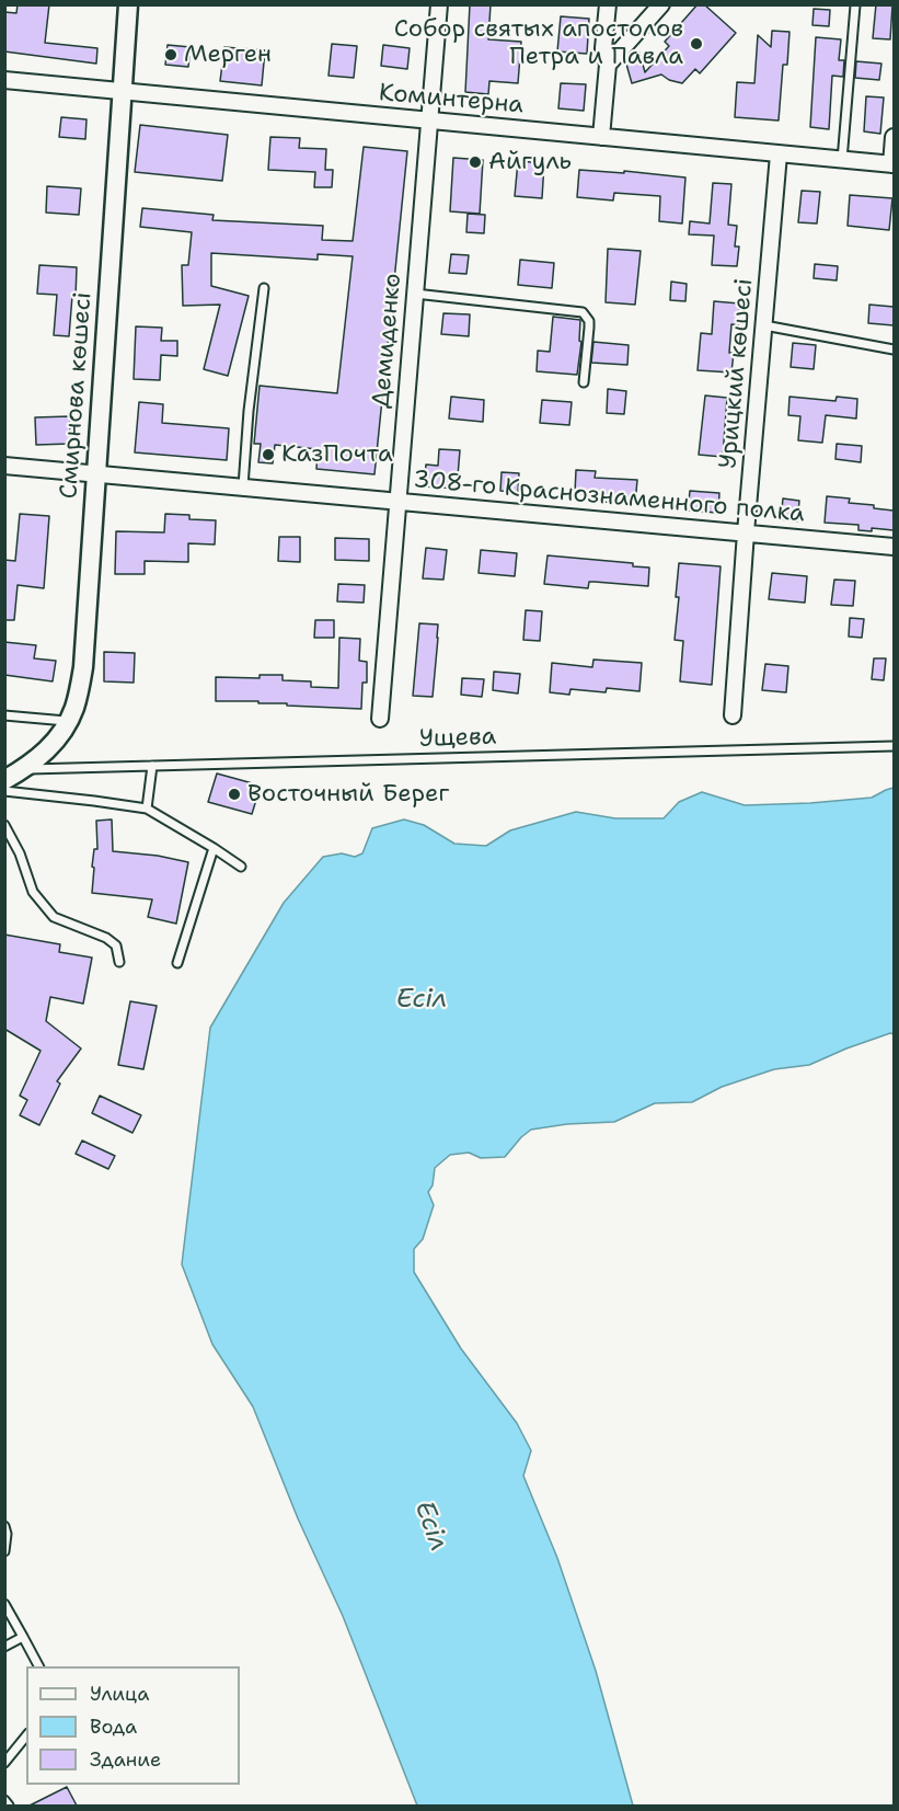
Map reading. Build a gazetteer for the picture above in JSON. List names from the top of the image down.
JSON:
{
  "streets": {
    "street": [
      "Коминтерна",
      "Демиденко",
      "Урицкий көшесі",
      "Смирнова көшесі",
      "308-го Краснознаменного полка"
    ],
    "lane": ["Ущева"]
  },
  "crossings": [
    ["Коминтерна", "Демиденко"],
    ["Коминтерна", "Урицкий көшесі"],
    ["Коминтерна", "Смирнова көшесі"],
    ["Демиденко", "308-го Краснознаменного полка"],
    ["Урицкий көшесі", "308-го Краснознаменного полка"],
    ["Смирнова көшесі", "308-го Краснознаменного полка"],
    ["Смирнова көшесі", "Ущева"]
  ],
  "water": ["Есіл"],
  "places": [
    "Собор святых апостолов Петра и Павла",
    "Мерген",
    "Айгуль",
    "КазПочта",
    "Восточный Берег"
  ],
  "legend": ["Улица", "Вода", "Здание"]
}
